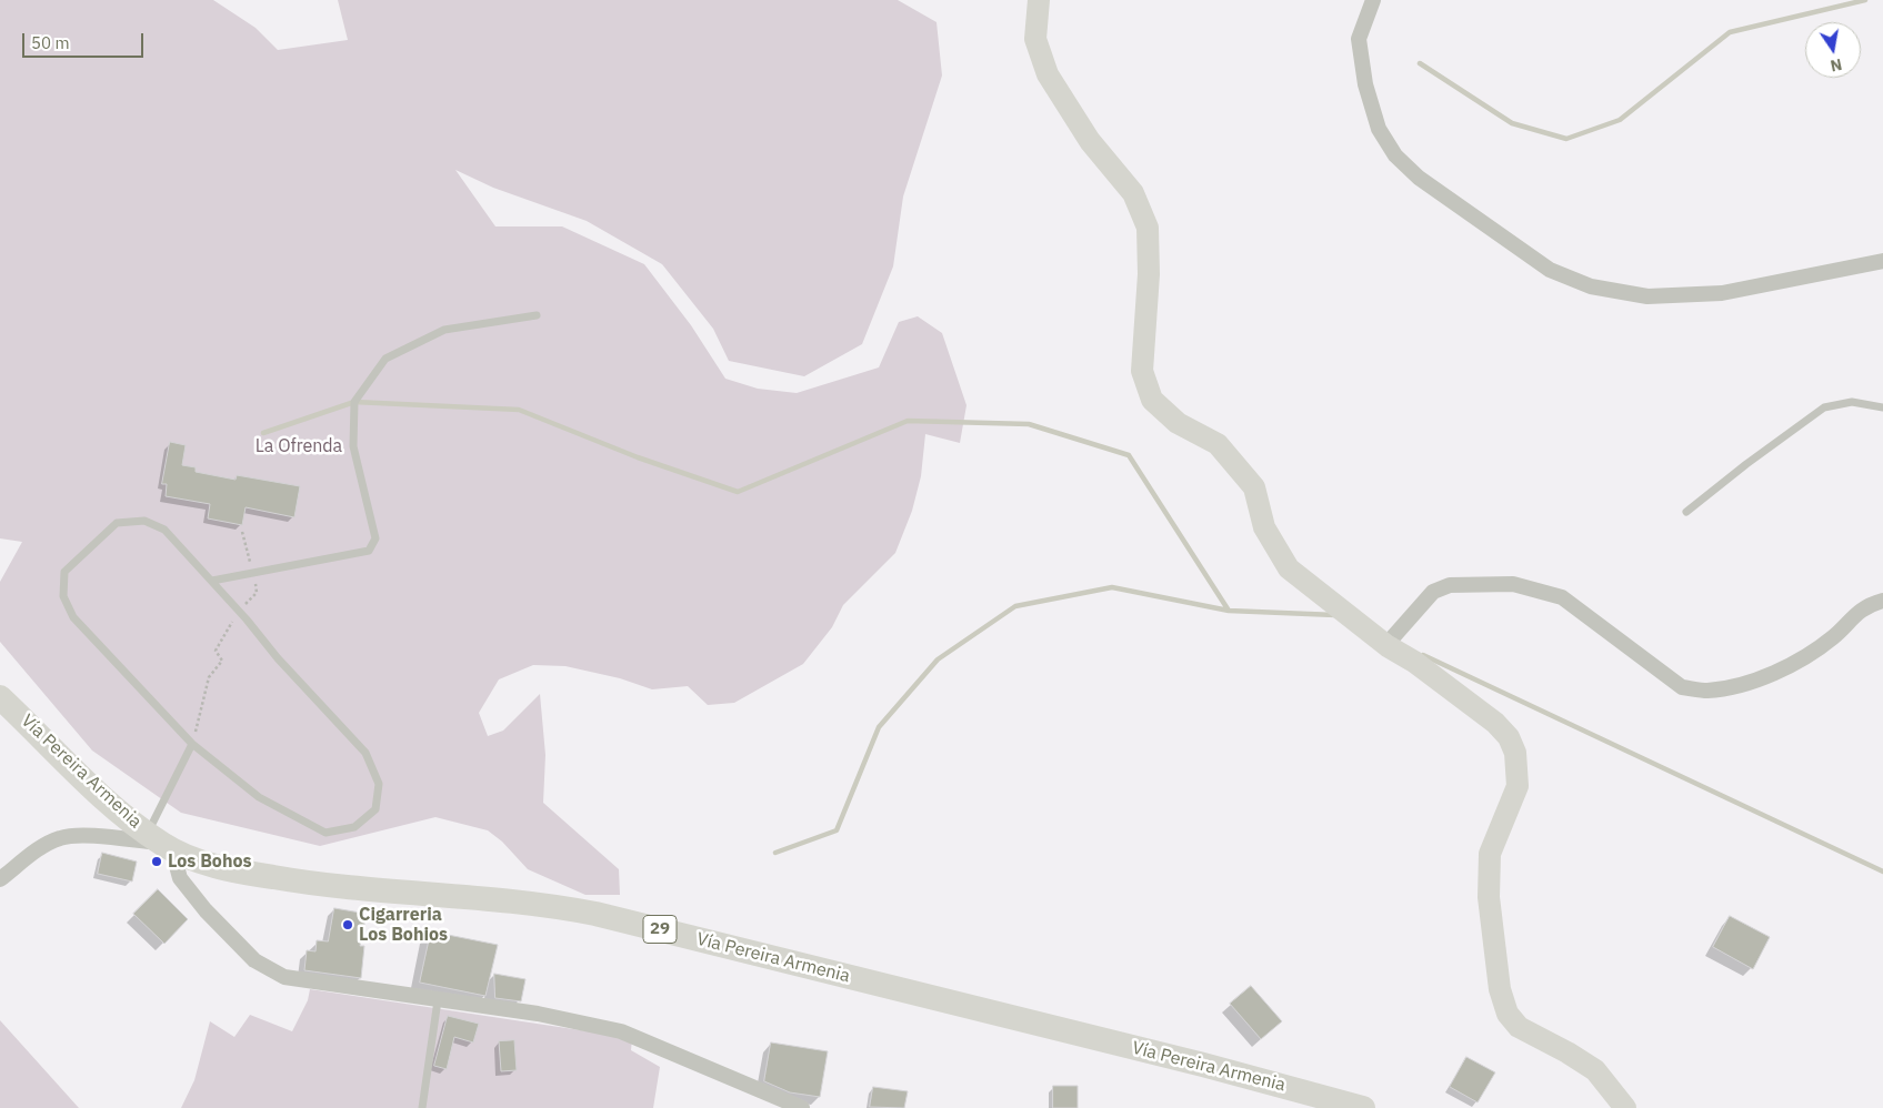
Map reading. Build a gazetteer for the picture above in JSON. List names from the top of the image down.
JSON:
{
  "streets": {
    "main road": ["Vía Pereira Armenia", "29"]
  },
  "parks": ["La Ofrenda"],
  "places": ["Los Bohos", "Cigarreria Los Bohios"],
  "scale_bar": "50 m",
  "north": "bottom"
}
